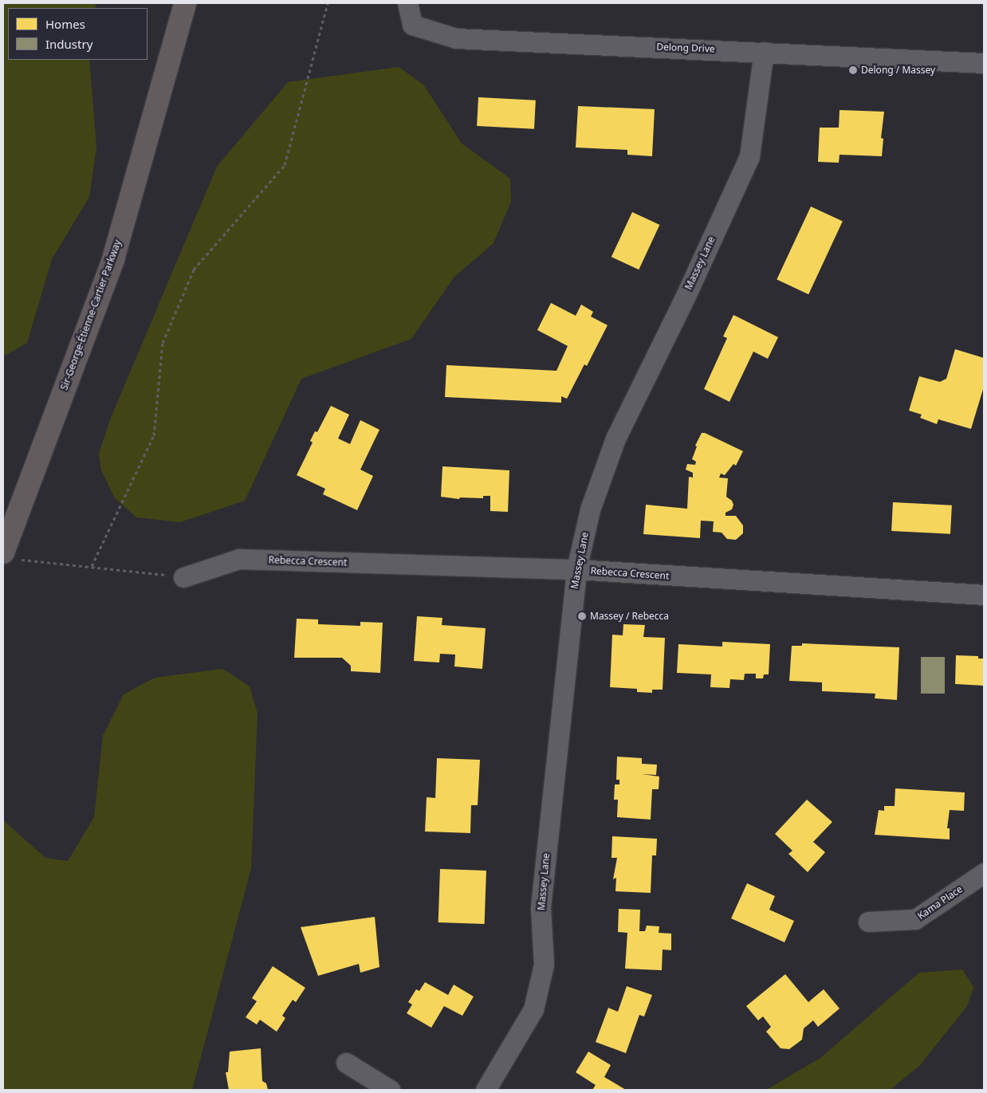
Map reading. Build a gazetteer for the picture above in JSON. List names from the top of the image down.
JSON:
{
  "streets": {
    "main road": ["Sir-George-Étienne-Cartier Parkway"],
    "street": [
      "Delong Drive",
      "Massey Lane",
      "Rebecca Crescent",
      "Kama Place"
    ]
  },
  "crossings": [
    ["Delong Drive", "Massey Lane"],
    ["Massey Lane", "Rebecca Crescent"]
  ],
  "places": ["Delong / Massey", "Massey / Rebecca"],
  "legend": ["Homes", "Industry"]
}
